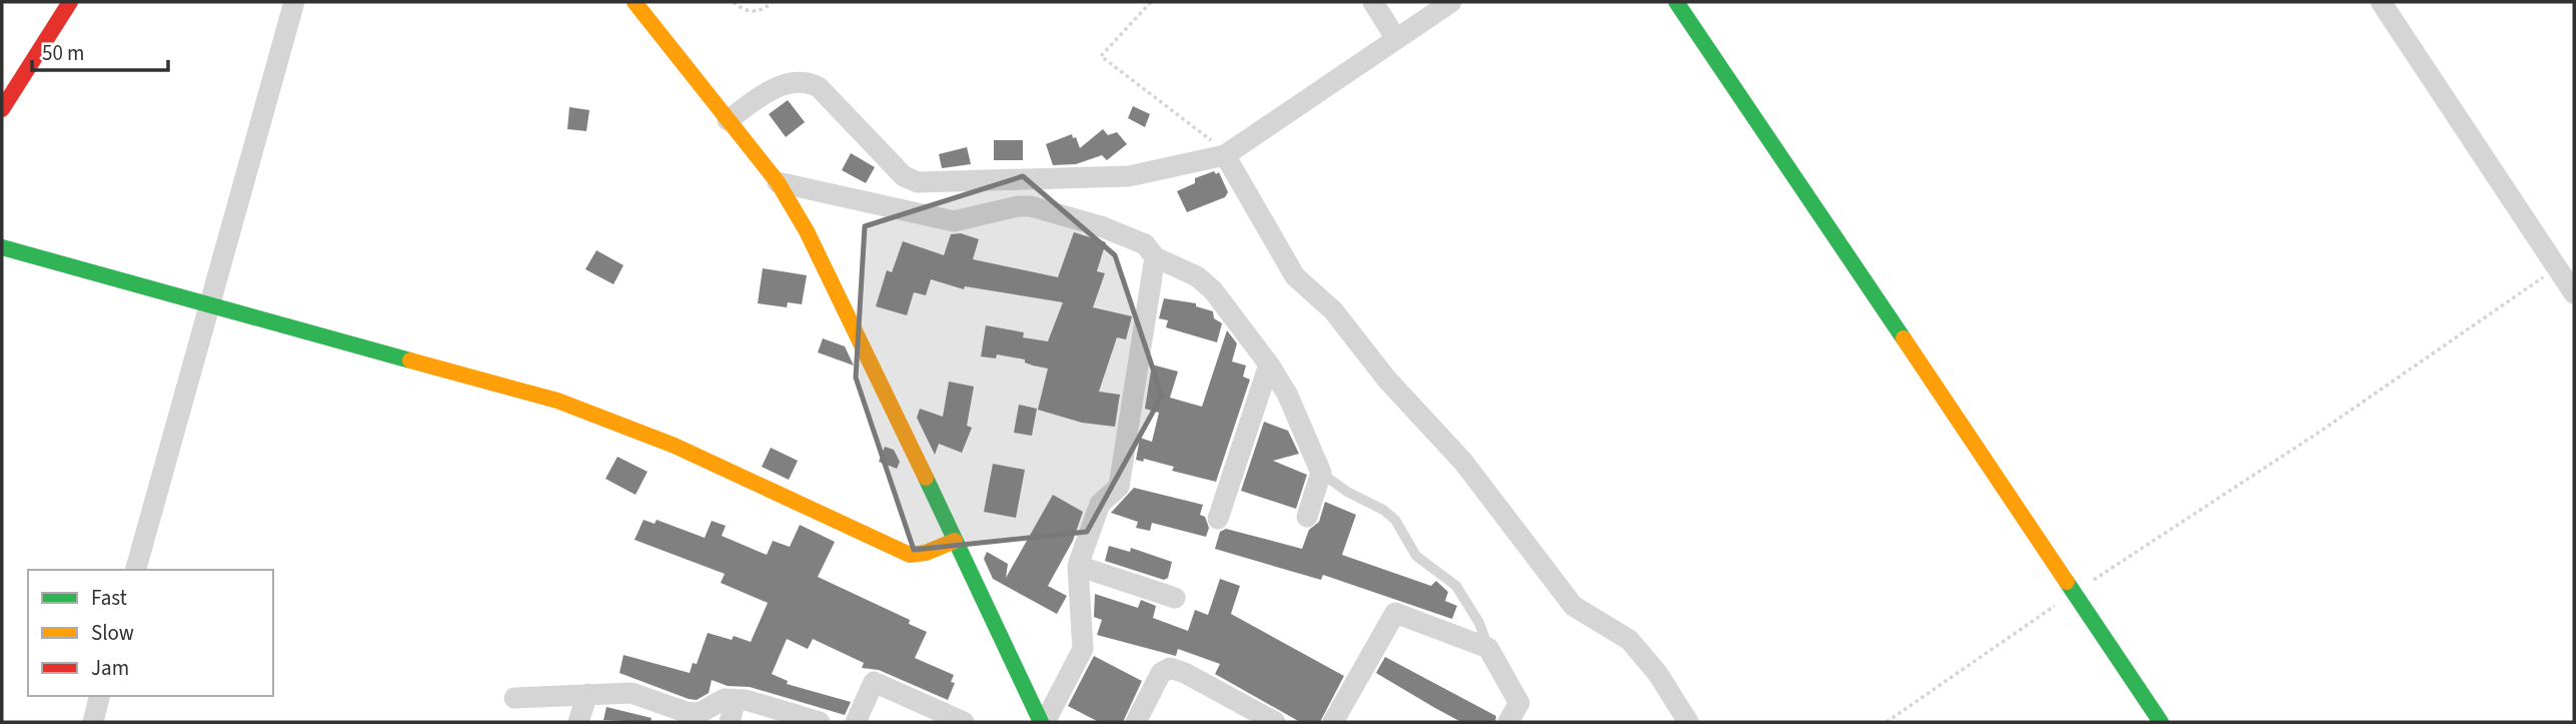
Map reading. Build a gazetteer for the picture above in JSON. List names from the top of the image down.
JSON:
{
  "legend": ["Fast", "Slow", "Jam"],
  "scale_bar": "50 m"
}
